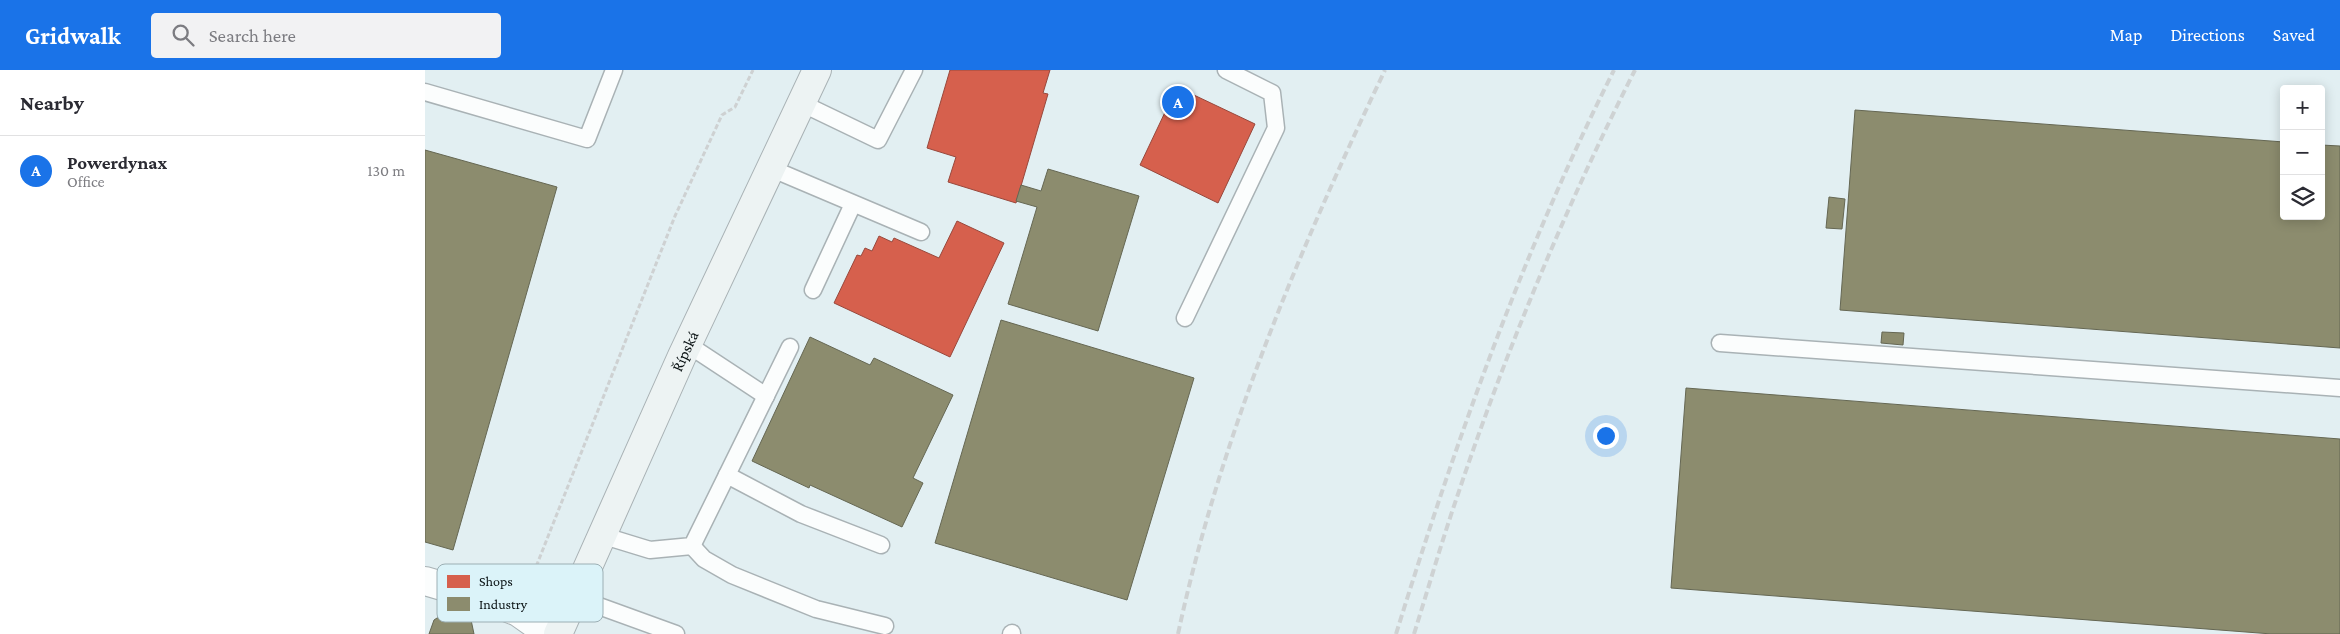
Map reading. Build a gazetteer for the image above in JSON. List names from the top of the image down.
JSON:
{
  "streets": {
    "street": ["Řípská"]
  },
  "legend": ["Shops", "Industry"],
  "page": {
    "header": "Gridwalk",
    "search": "Search here",
    "nav": ["Map", "Directions", "Saved"],
    "heading": "Nearby",
    "pins": "A",
    "map_buttons": ["+", "−"],
    "list": [
      {
        "mark": "A",
        "name": "Powerdynax",
        "note": "Office",
        "value": "130 m"
      }
    ]
  }
}
